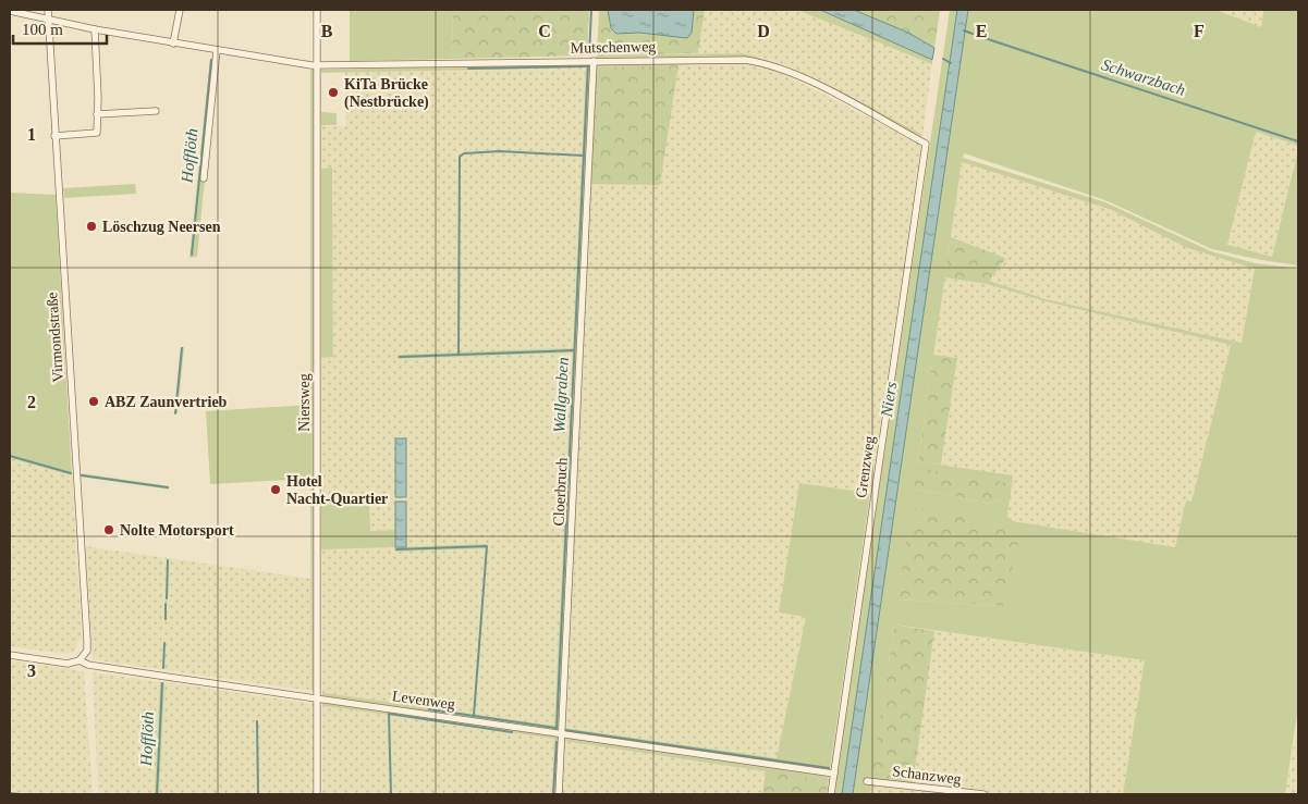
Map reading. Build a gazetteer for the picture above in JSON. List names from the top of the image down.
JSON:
{
  "streets": {
    "street": [
      "Mutschenweg",
      "Virmondstraße",
      "Niersweg",
      "Grenzweg",
      "Cloerbruch",
      "Levenweg",
      "Schanzweg"
    ]
  },
  "crossings": [
    ["Mutschenweg", "Virmondstraße"],
    ["Mutschenweg", "Niersweg"],
    ["Mutschenweg", "Grenzweg"],
    ["Mutschenweg", "Cloerbruch"],
    ["Virmondstraße", "Levenweg"],
    ["Niersweg", "Levenweg"],
    ["Grenzweg", "Levenweg"],
    ["Cloerbruch", "Levenweg"]
  ],
  "water": [
    "Schwarzbach",
    "Hofflöth",
    "Wallgraben",
    "Niers"
  ],
  "places": [
    "KiTa Brücke (Nestbrücke)",
    "Löschzug Neersen",
    "ABZ Zaunvertrieb",
    "Hotel Nacht-Quartier",
    "Nolte Motorsport"
  ],
  "scale_bar": "100 m",
  "grid": {
    "columns": [
      "B",
      "C",
      "D",
      "E",
      "F"
    ],
    "rows": ["1", "2", "3"]
  }
}
